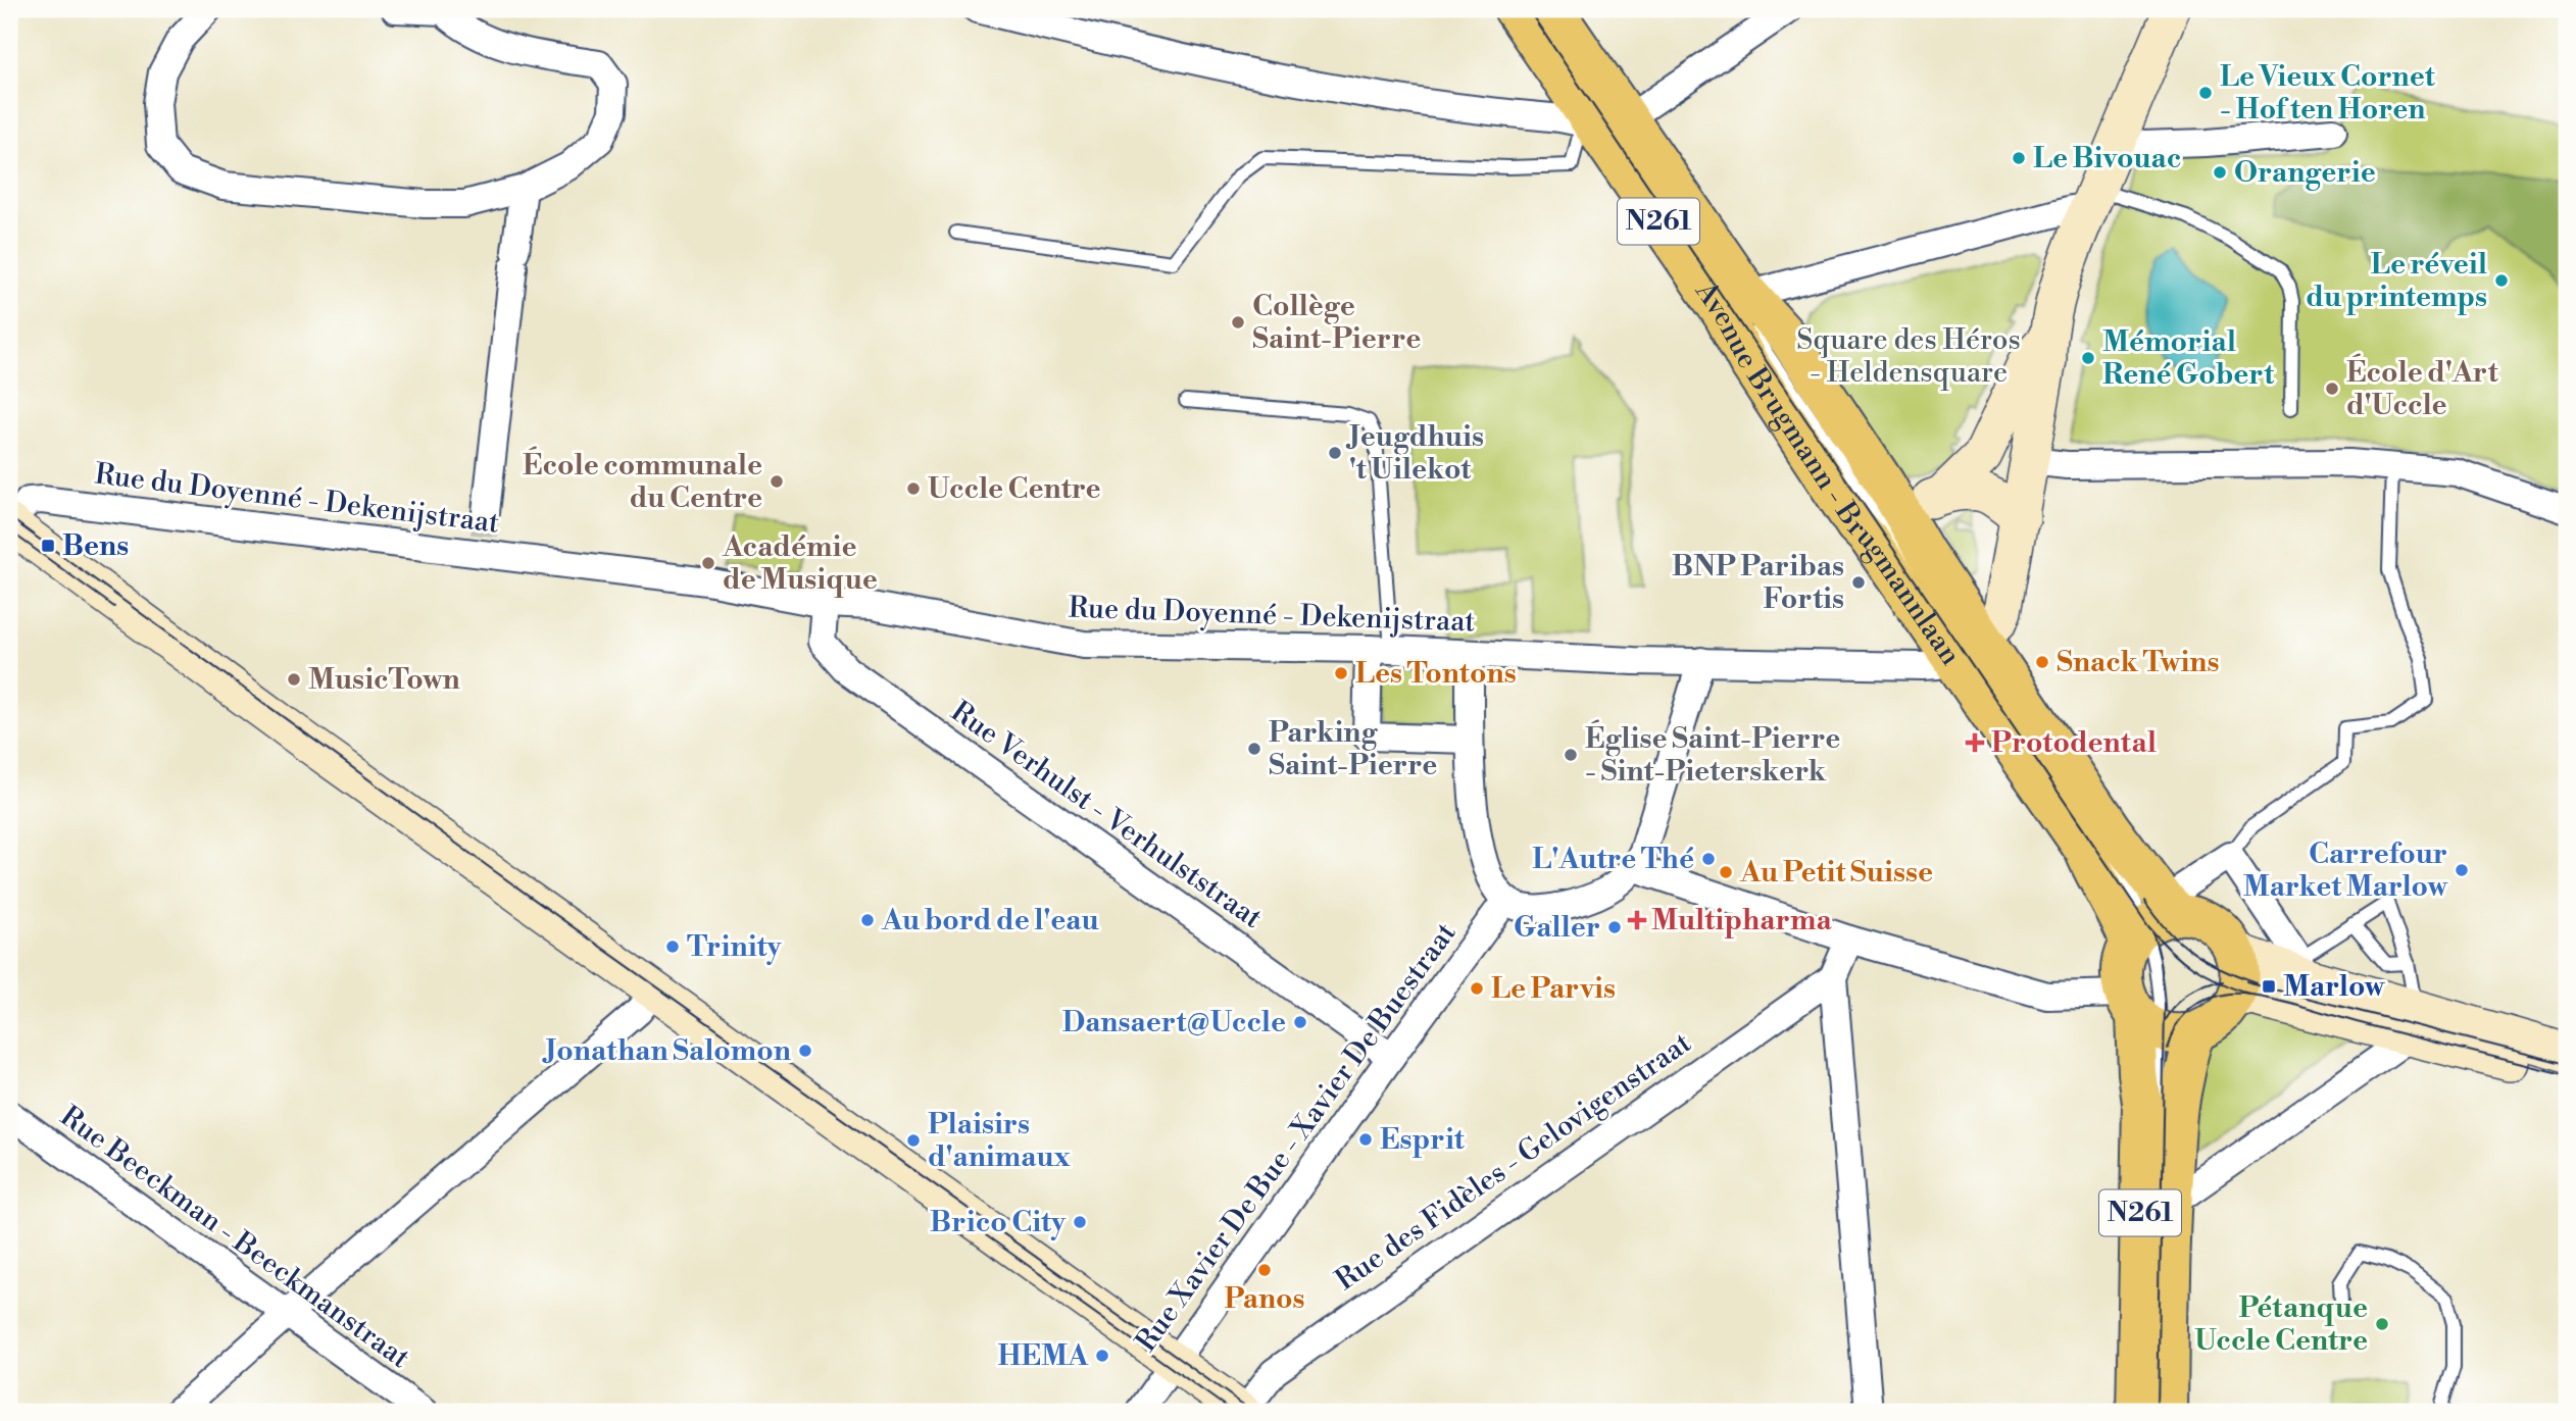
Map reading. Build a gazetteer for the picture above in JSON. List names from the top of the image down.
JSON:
{
  "streets": {
    "main road": ["N261", "Avenue Brugmann - Brugmannlaan"],
    "street": [
      "Rue du Doyenné - Dekenijstraat",
      "Rue Verhulst - Verhulststraat",
      "Rue Xavier De Bue - Xavier De Buestraat",
      "Rue des Fidèles - Gelovigenstraat",
      "Rue Beeckman - Beeckmanstraat"
    ]
  },
  "crossings": [
    ["N261", "Avenue Brugmann - Brugmannlaan"],
    ["Avenue Brugmann - Brugmannlaan", "Rue du Doyenné - Dekenijstraat"],
    ["Rue du Doyenné - Dekenijstraat", "Rue Verhulst - Verhulststraat"],
    ["Rue Verhulst - Verhulststraat", "Rue Xavier De Bue - Xavier De Buestraat"]
  ],
  "parks": ["Square des Héros - Heldensquare"],
  "places": {
    "other": [
      "Le Vieux Cornet - Hof ten Horen",
      "Le Bivouac",
      "Orangerie",
      "Le réveil du printemps",
      "Collège Saint-Pierre",
      "Mémorial René Gobert",
      "École d'Art d'Uccle",
      "Jeugdhuis 't Uilekot",
      "École communale du Centre",
      "Uccle Centre",
      "Académie de Musique",
      "BNP Paribas Fortis",
      "Snack Twins",
      "Les Tontons",
      "MusicTown",
      "Parking Saint-Pierre",
      "Église Saint-Pierre - Sint-Pieterskerk",
      "L'Autre Thé",
      "Carrefour Market Marlow",
      "Au Petit Suisse",
      "Au bord de l'eau",
      "Galler",
      "Trinity",
      "Le Parvis",
      "Dansaert@Uccle",
      "Jonathan Salomon",
      "Esprit",
      "Plaisirs d'animaux",
      "Brico City",
      "Panos",
      "Pétanque Uccle Centre",
      "HEMA"
    ],
    "transit": ["Bens", "Marlow"],
    "health": ["Protodental", "Multipharma"]
  }
}
